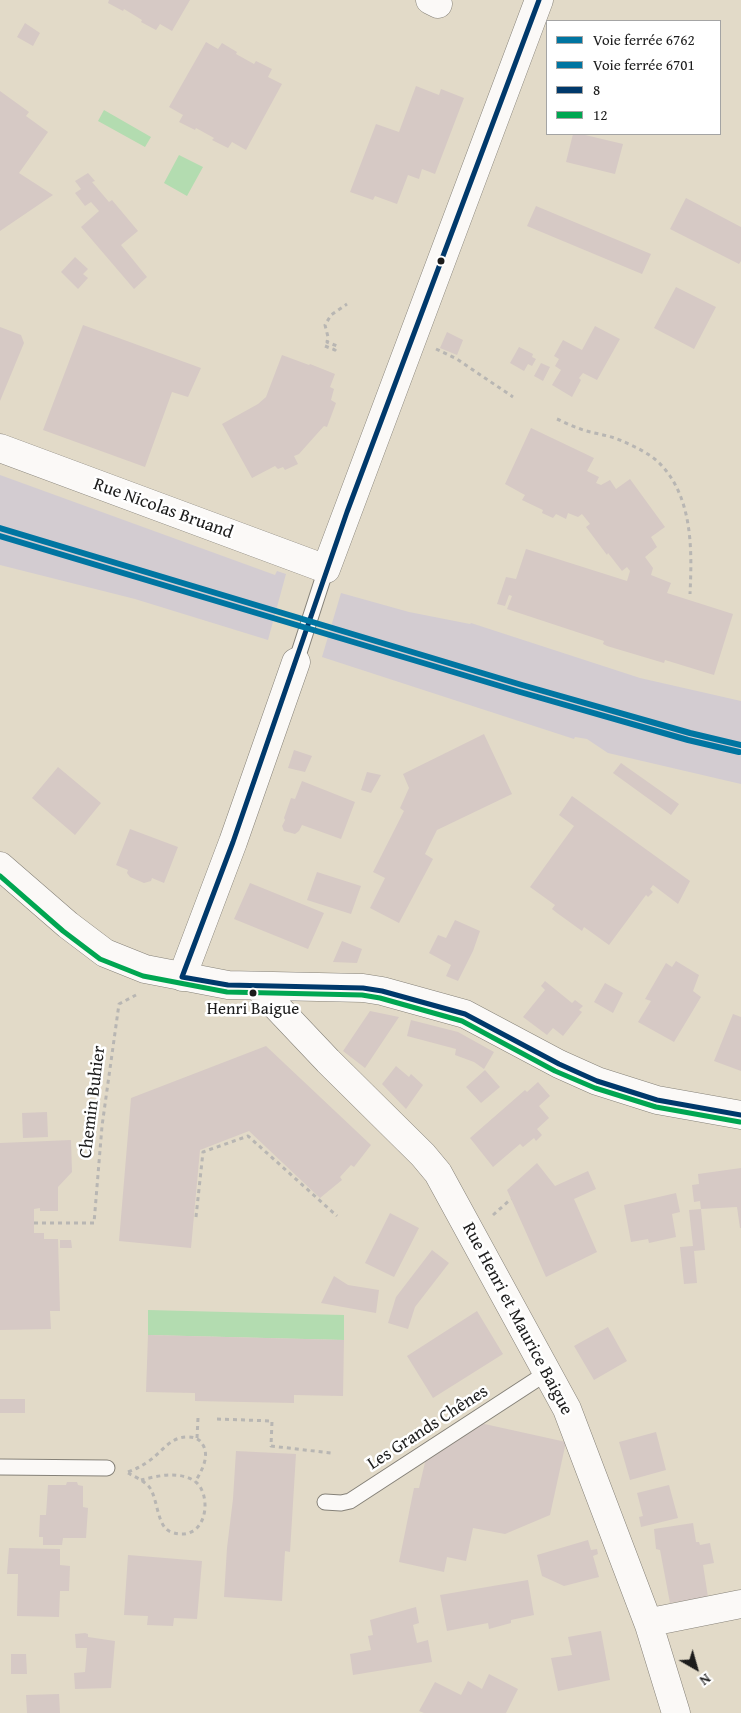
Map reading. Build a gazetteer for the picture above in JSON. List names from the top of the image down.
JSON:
{
  "streets": {
    "street": ["Rue Nicolas Bruand", "Rue Henri et Maurice Baigue"],
    "lane": ["Les Grands Chênes"],
    "path": ["Chemin Buhier"]
  },
  "crossings": [
    ["Rue Henri et Maurice Baigue", "Les Grands Chênes"]
  ],
  "places": ["Henri Baigue"],
  "lines": [
    "transit line 8",
    "rail line 6762",
    "rail line 6701",
    "transit line 12"
  ],
  "legend": [
    "Voie ferrée 6762",
    "Voie ferrée 6701",
    "8",
    "12"
  ],
  "north": "bottom right"
}
